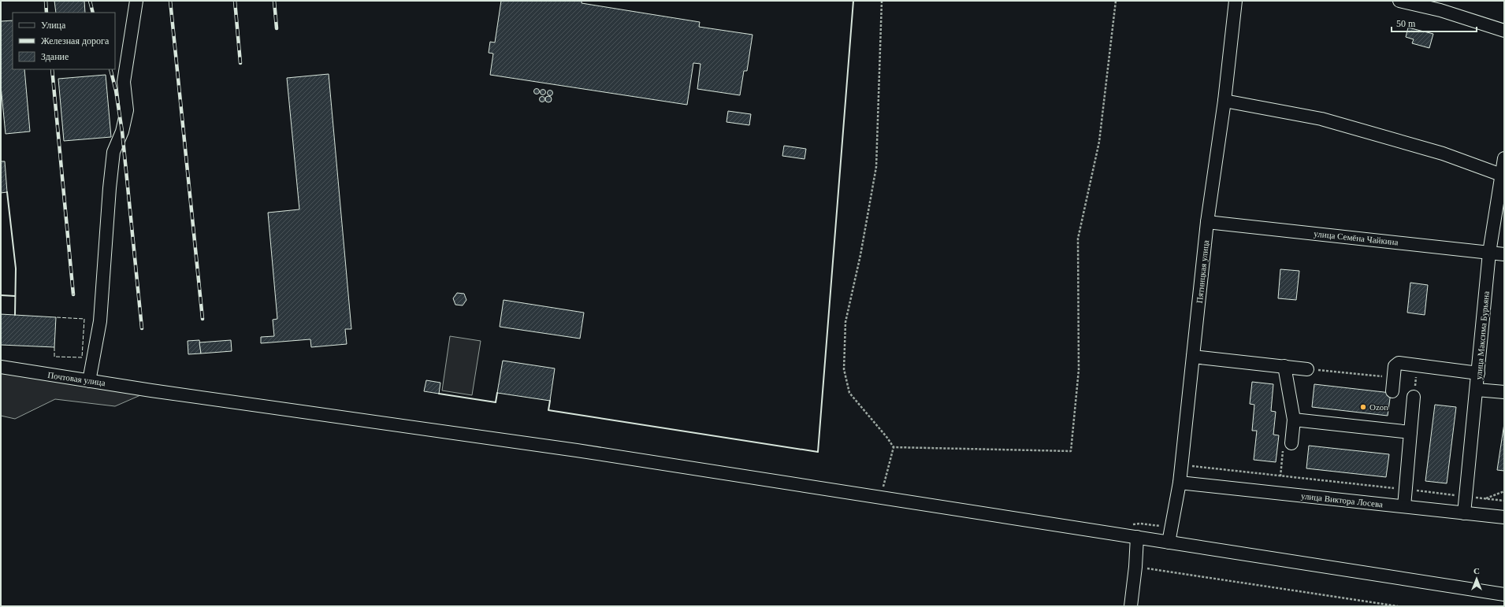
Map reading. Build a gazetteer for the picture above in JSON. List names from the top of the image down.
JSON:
{
  "streets": {
    "street": [
      "улица Семёна Чайкина",
      "Пятницкая улица",
      "улица Максима Бурьяна",
      "Почтовая улица",
      "улица Виктора Лосева"
    ]
  },
  "crossings": [
    ["улица Семёна Чайкина", "Пятницкая улица"],
    ["улица Семёна Чайкина", "улица Максима Бурьяна"],
    ["Пятницкая улица", "Почтовая улица"],
    ["Пятницкая улица", "улица Виктора Лосева"],
    ["улица Максима Бурьяна", "улица Виктора Лосева"]
  ],
  "places": ["Ozon"],
  "legend": ["Улица", "Железная дорога", "Здание"],
  "scale_bar": "50 m",
  "north": "top"
}
